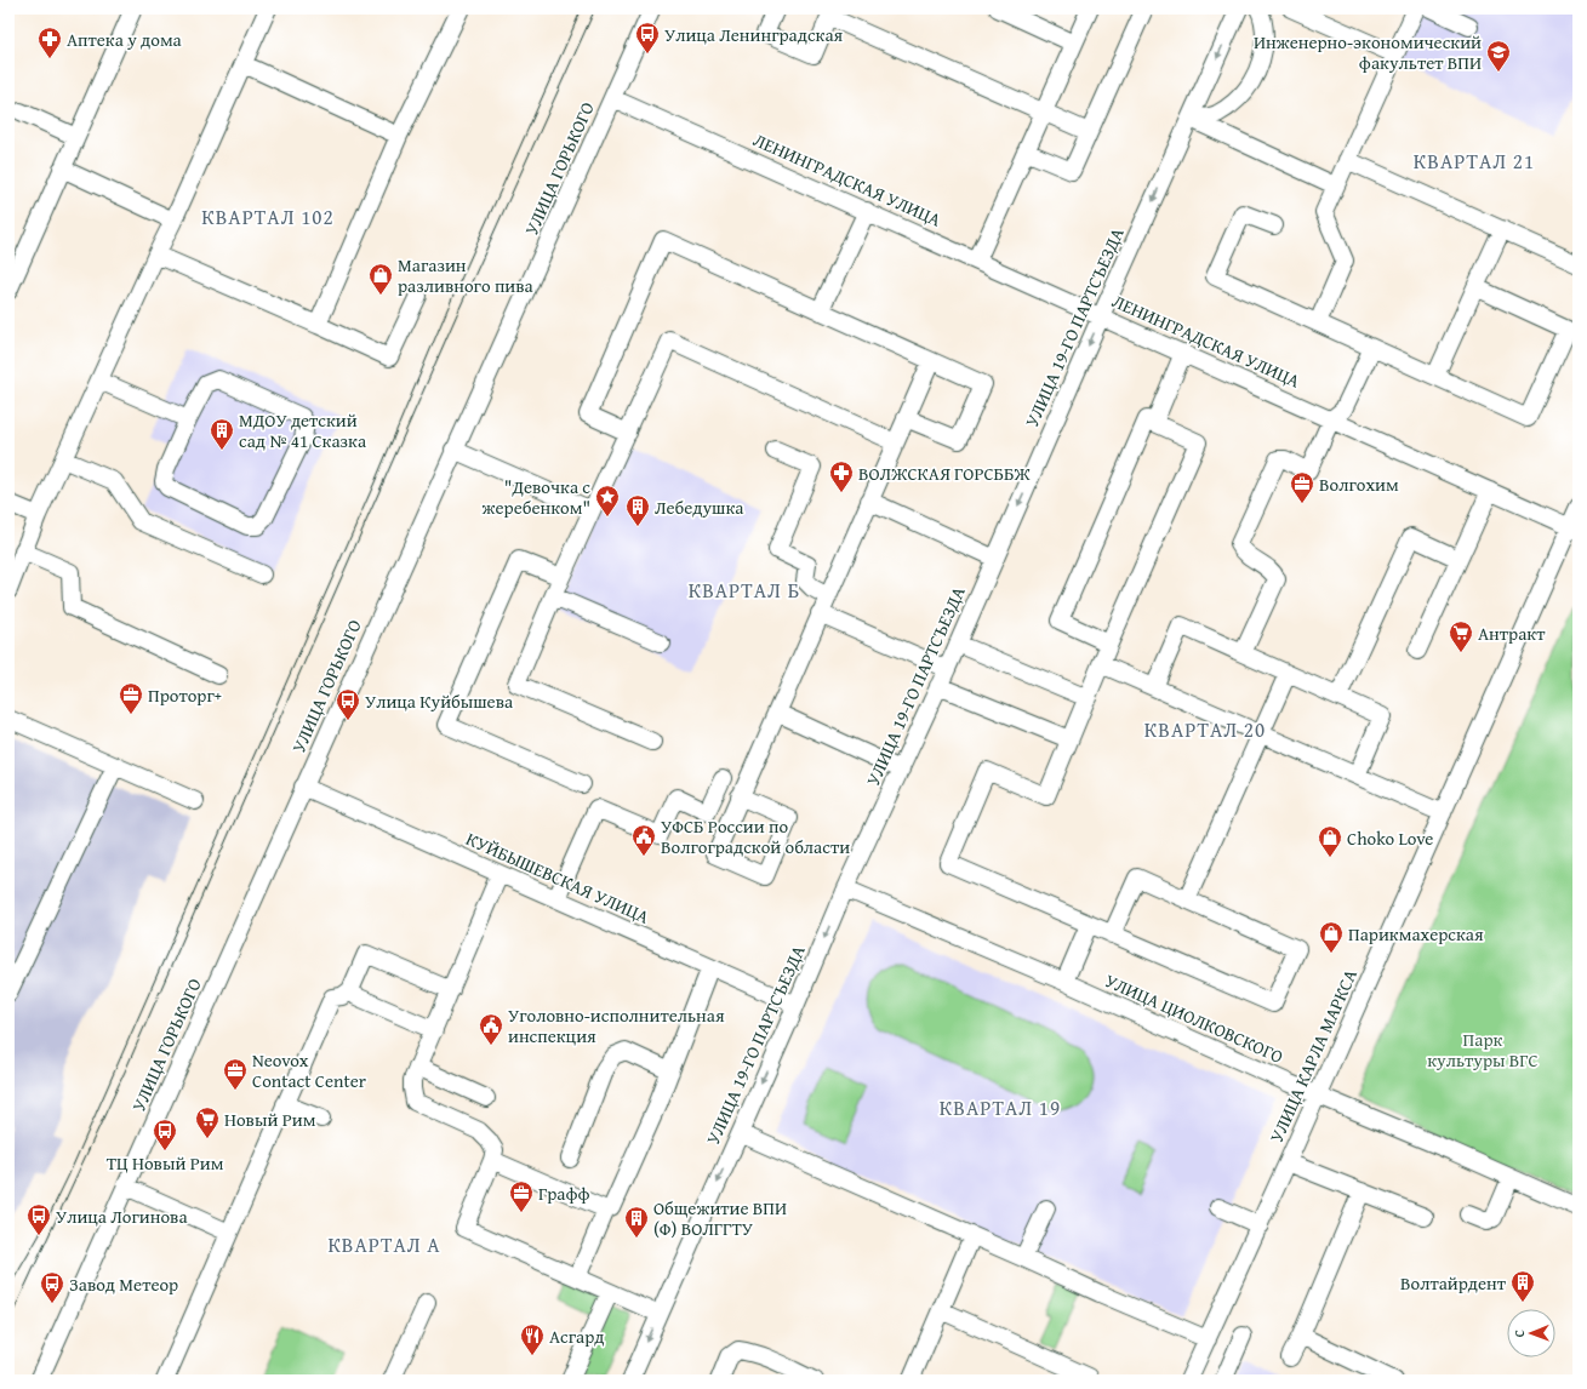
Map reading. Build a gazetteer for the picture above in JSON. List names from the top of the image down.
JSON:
{
  "streets": {
    "street": [
      "УЛИЦА ГОРЬКОГО",
      "ЛЕНИНГРАДСКАЯ УЛИЦА",
      "УЛИЦА 19-ГО ПАРТСЪЕЗДА",
      "КУЙБЫШЕВСКАЯ УЛИЦА",
      "УЛИЦА ЦИОЛКОВСКОГО",
      "УЛИЦА КАРЛА МАРКСА"
    ]
  },
  "crossings": [
    ["УЛИЦА ГОРЬКОГО", "ЛЕНИНГРАДСКАЯ УЛИЦА"],
    ["УЛИЦА ГОРЬКОГО", "КУЙБЫШЕВСКАЯ УЛИЦА"],
    ["ЛЕНИНГРАДСКАЯ УЛИЦА", "УЛИЦА 19-ГО ПАРТСЪЕЗДА"],
    ["ЛЕНИНГРАДСКАЯ УЛИЦА", "УЛИЦА КАРЛА МАРКСА"],
    ["УЛИЦА 19-ГО ПАРТСЪЕЗДА", "КУЙБЫШЕВСКАЯ УЛИЦА"],
    ["УЛИЦА 19-ГО ПАРТСЪЕЗДА", "УЛИЦА ЦИОЛКОВСКОГО"],
    ["УЛИЦА ЦИОЛКОВСКОГО", "УЛИЦА КАРЛА МАРКСА"]
  ],
  "districts": [
    "КВАРТАЛ 21",
    "КВАРТАЛ 102",
    "КВАРТАЛ Б",
    "КВАРТАЛ 20",
    "КВАРТАЛ 19",
    "КВАРТАЛ А"
  ],
  "parks": ["Парк культуры ВГС"],
  "places": {
    "bus stop": [
      "Улица Ленинградская",
      "Улица Куйбышева",
      "ТЦ Новый Рим",
      "Улица Логинова",
      "Завод Метеор"
    ],
    "pharmacy": ["Аптека у дома", "ВОЛЖСКАЯ ГОРСББЖ"],
    "school or university": ["Инженерно-экономический факультет ВПИ"],
    "shop": ["Магазин разливного пива", "Choko Love", "Парикмахерская"],
    "building": [
      "МДОУ детский сад № 41 Сказка",
      "Лебедушка",
      "Общежитие ВПИ (Ф) ВОЛГГТУ",
      "Волтайрдент"
    ],
    "office": [
      "Волгохим",
      "Проторг+",
      "Neovox Contact Center",
      "Графф"
    ],
    "place": ["\"Девочка с жеребенком\""],
    "supermarket": ["Антракт", "Новый Рим"],
    "public building": ["УФСБ России по Волгоградской области", "Уголовно-исполнительная инспекция"],
    "restaurant": ["Асгард"]
  },
  "north": "left"
}
